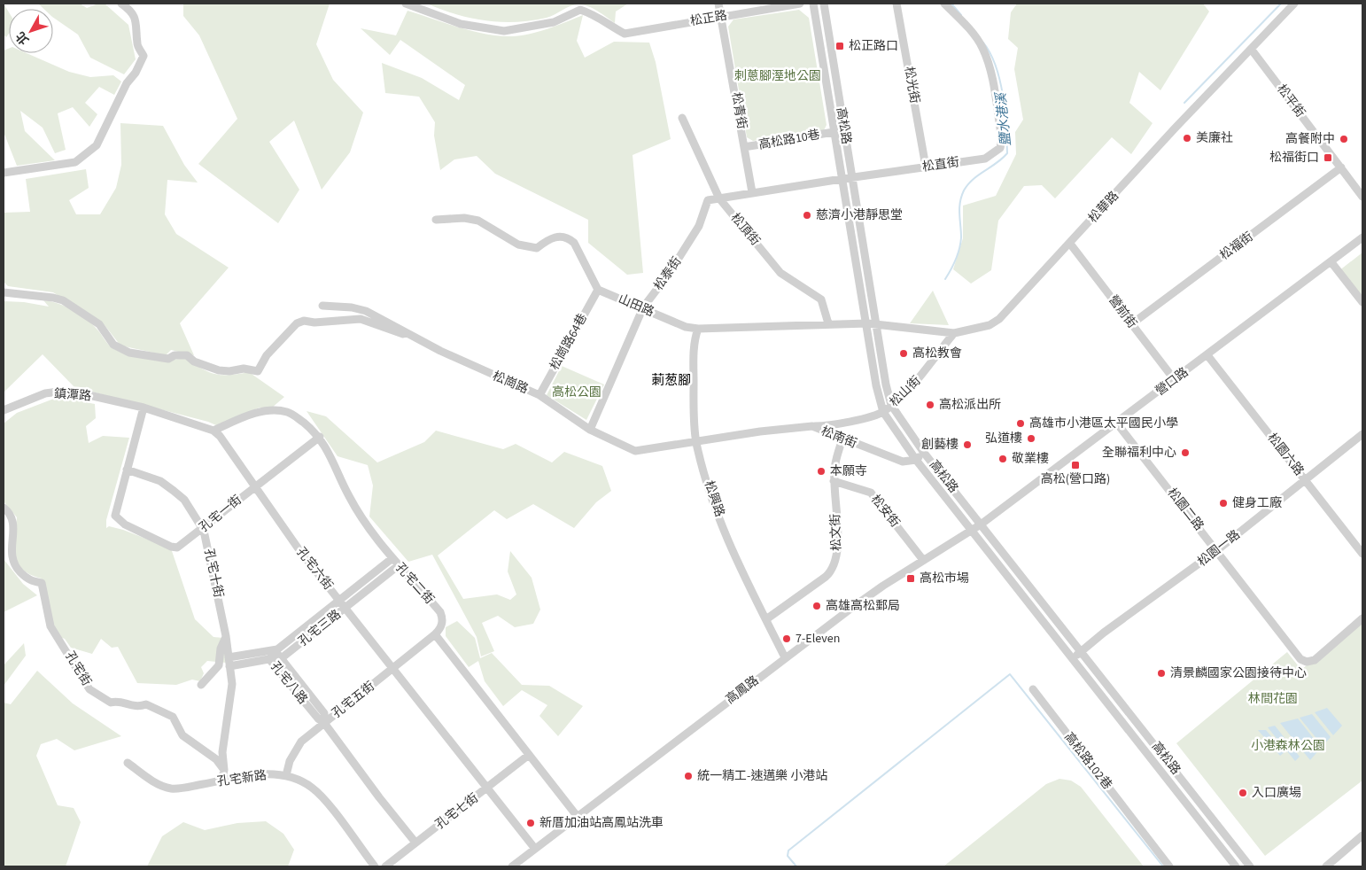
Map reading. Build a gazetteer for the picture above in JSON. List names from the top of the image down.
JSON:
{
  "streets": {
    "street": [
      "松正路",
      "松光街",
      "松平街",
      "松青街",
      "高松路",
      "高松路10巷",
      "松直街",
      "松華路",
      "松頂街",
      "松福街",
      "松泰街",
      "山田路",
      "營前街",
      "松崗路64巷",
      "營口路",
      "松崗路",
      "松山街",
      "鎮潭路",
      "松南街",
      "松園六路",
      "松興路",
      "松園二路",
      "松安街",
      "孔宅一街",
      "松文街",
      "松園一路",
      "孔宅六街",
      "孔宅十街",
      "孔宅二街",
      "孔宅三路",
      "孔宅街",
      "孔宅八路",
      "高鳳路",
      "孔宅五街",
      "高松路102巷",
      "孔宅新路",
      "孔宅七街"
    ]
  },
  "crossings": [
    ["松正路", "松青街"],
    ["松光街", "松直街"],
    ["松平街", "松華路"],
    ["松平街", "松福街"],
    ["松青街", "高松路10巷"],
    ["松青街", "松直街"],
    ["高松路", "高松路10巷"],
    ["高松路", "松直街"],
    ["高松路", "松華路"],
    ["高松路", "山田路"],
    ["高松路", "營口路"],
    ["高松路", "松山街"],
    ["高松路", "松南街"],
    ["高松路", "松園一路"],
    ["高松路", "高鳳路"],
    ["松直街", "松頂街"],
    ["松直街", "松泰街"],
    ["松華路", "山田路"],
    ["松華路", "營前街"],
    ["松華路", "松山街"],
    ["松頂街", "松泰街"],
    ["松頂街", "山田路"],
    ["松福街", "營前街"],
    ["松泰街", "山田路"],
    ["松泰街", "松崗路"],
    ["山田路", "松崗路64巷"],
    ["山田路", "松興路"],
    ["營前街", "營口路"],
    ["松崗路64巷", "松崗路"],
    ["營口路", "松園六路"],
    ["營口路", "松園二路"],
    ["營口路", "高鳳路"],
    ["松崗路", "松南街"],
    ["松崗路", "松興路"],
    ["松山街", "松南街"],
    ["松南街", "松興路"],
    ["松南街", "松文街"],
    ["松園六路", "松園一路"],
    ["松興路", "松文街"],
    ["松興路", "高鳳路"],
    ["松園二路", "松園一路"],
    ["松安街", "松文街"],
    ["松安街", "高鳳路"],
    ["孔宅一街", "孔宅六街"],
    ["孔宅一街", "孔宅十街"],
    ["孔宅一街", "孔宅二街"],
    ["孔宅六街", "孔宅二街"],
    ["孔宅六街", "孔宅三路"],
    ["孔宅六街", "高鳳路"],
    ["孔宅六街", "孔宅五街"],
    ["孔宅六街", "孔宅七街"],
    ["孔宅十街", "孔宅三路"],
    ["孔宅十街", "孔宅街"],
    ["孔宅二街", "孔宅三路"],
    ["孔宅二街", "孔宅五街"],
    ["孔宅三路", "孔宅八路"],
    ["孔宅八路", "孔宅五街"],
    ["孔宅八路", "孔宅七街"],
    ["孔宅五街", "孔宅新路"]
  ],
  "districts": ["莿葱腳"],
  "water": ["鹽水港溪"],
  "parks": [
    "刺蔥腳溼地公園",
    "高松公園",
    "林間花園",
    "小港森林公園"
  ],
  "places": {
    "transit": [
      "松正路口",
      "松福街口",
      "高松(營口路)",
      "高松市場"
    ],
    "other": [
      "美廉社",
      "高餐附中",
      "慈濟小港靜思堂",
      "高松教會",
      "高松派出所",
      "高雄市小港區太平國民小學",
      "弘道樓",
      "創藝樓",
      "全聯福利中心",
      "敬業樓",
      "本願寺",
      "健身工廠",
      "高雄高松郵局",
      "7-Eleven",
      "清景麟國家公園接待中心",
      "統一精工-速邁樂 小港站",
      "入口廣場",
      "新厝加油站高鳳站洗車"
    ]
  },
  "north": "bottom left"
}
